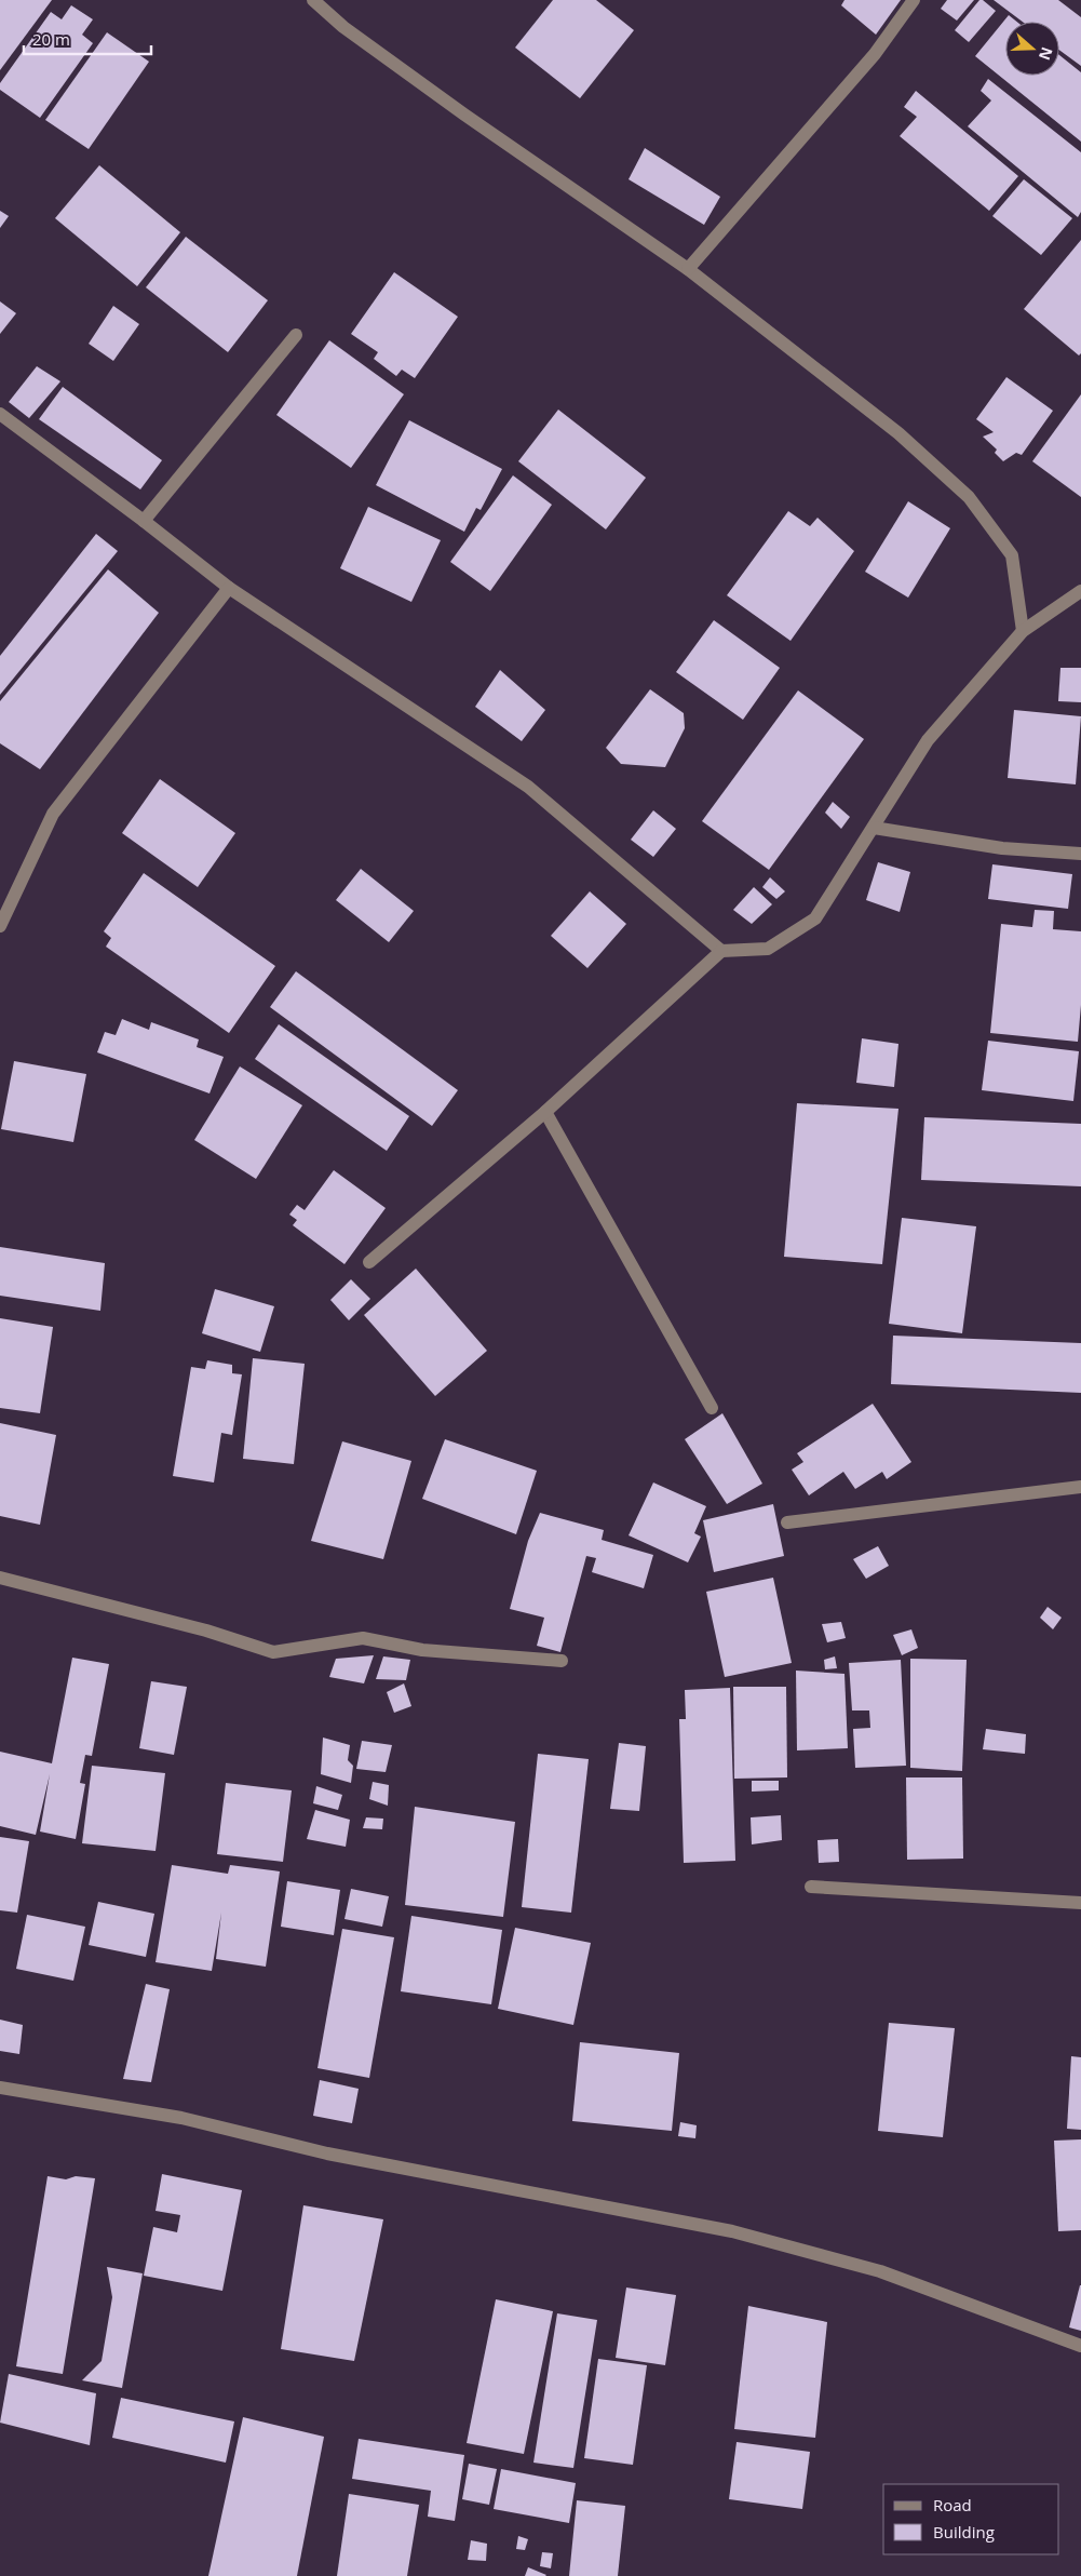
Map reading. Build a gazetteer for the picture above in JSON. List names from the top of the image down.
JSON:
{
  "legend": ["Road", "Building"],
  "scale_bar": "20 m",
  "north": "right"
}
